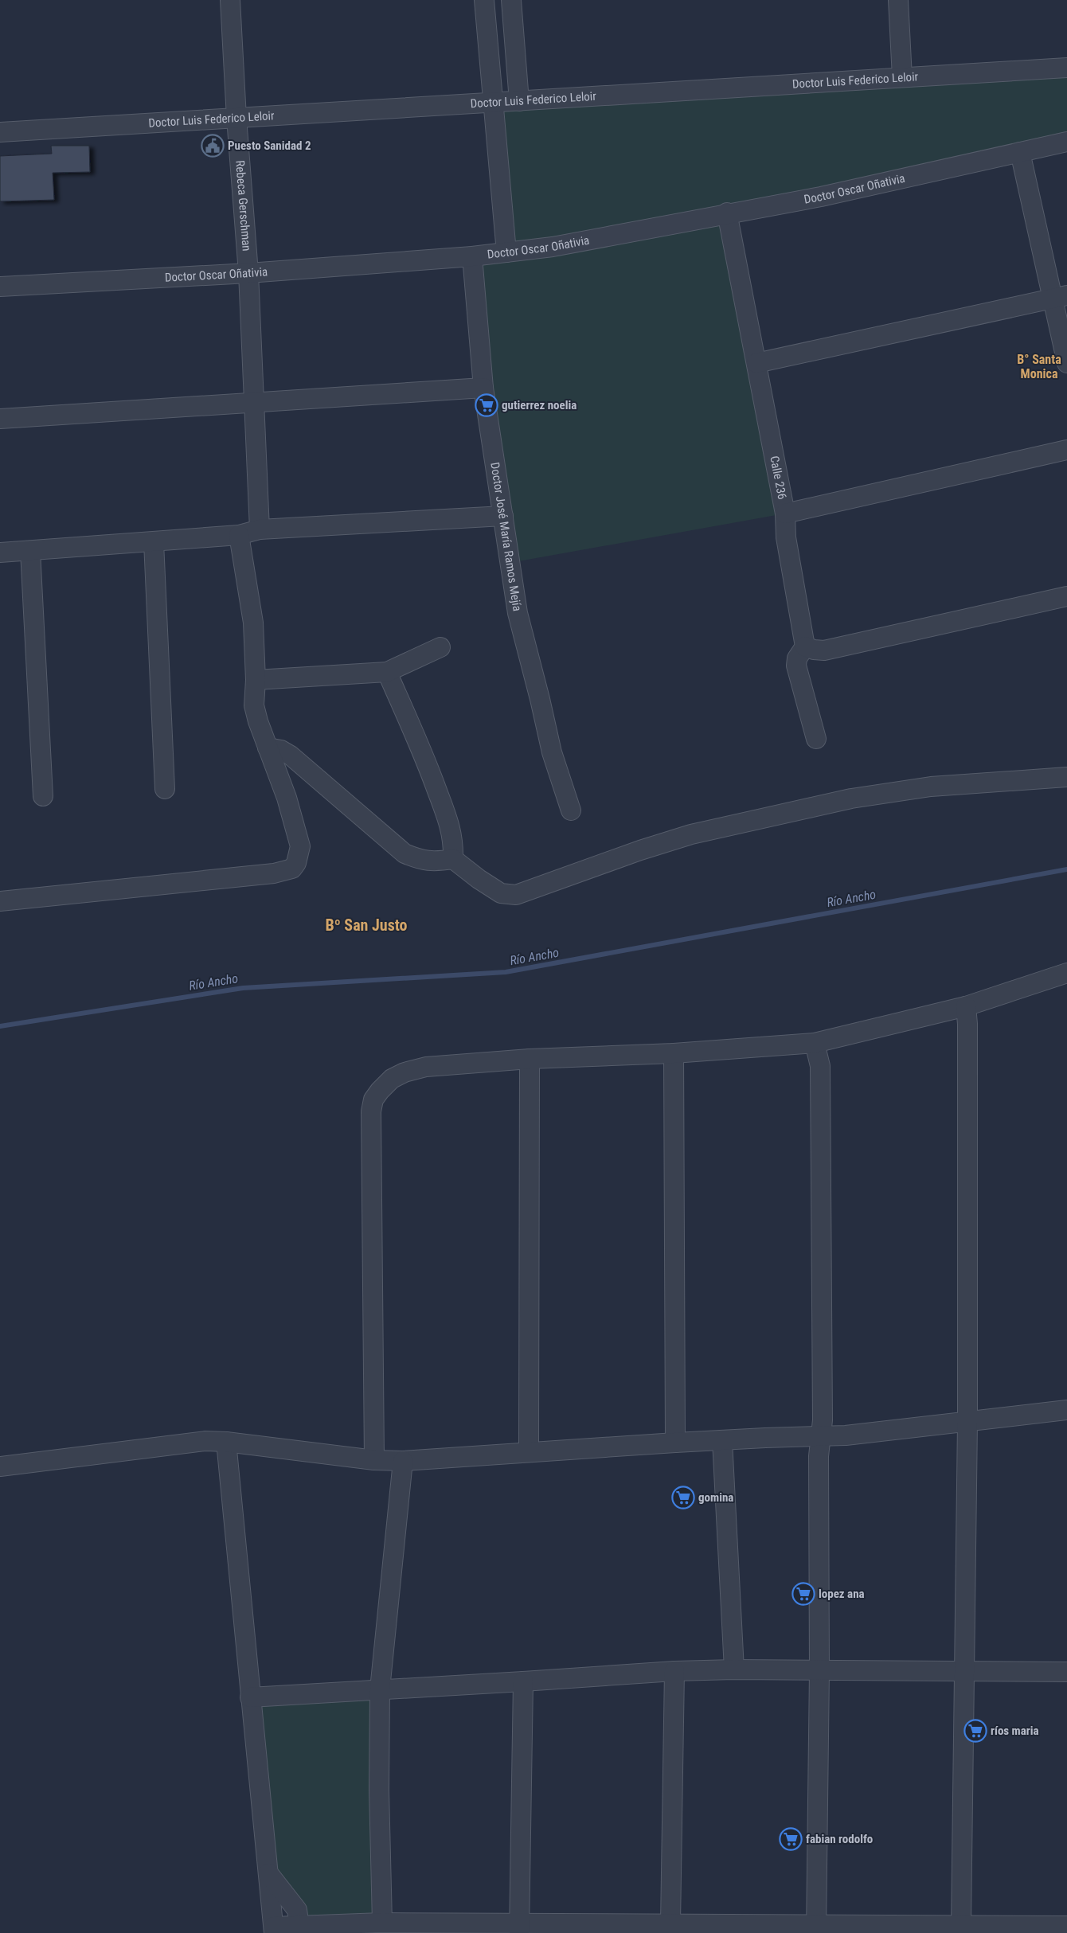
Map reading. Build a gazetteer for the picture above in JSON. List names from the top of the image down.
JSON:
{
  "streets": {
    "street": [
      "Doctor Luis Federico Leloir",
      "Doctor Oscar Oñativia",
      "Rebeca Gerschman",
      "Calle 236",
      "Doctor José María Ramos Mejía"
    ]
  },
  "crossings": [
    ["Doctor Luis Federico Leloir", "Rebeca Gerschman"],
    ["Doctor Oscar Oñativia", "Rebeca Gerschman"],
    ["Doctor Oscar Oñativia", "Calle 236"],
    ["Doctor Oscar Oñativia", "Doctor José María Ramos Mejía"]
  ],
  "districts": ["B° Santa Monica", "Bº San Justo"],
  "water": ["Río Ancho"],
  "places": {
    "public building": ["Puesto Sanidad 2"],
    "supermarket": [
      "gutierrez noelia",
      "gomina",
      "lopez ana",
      "ríos maria",
      "fabian rodolfo"
    ]
  }
}
